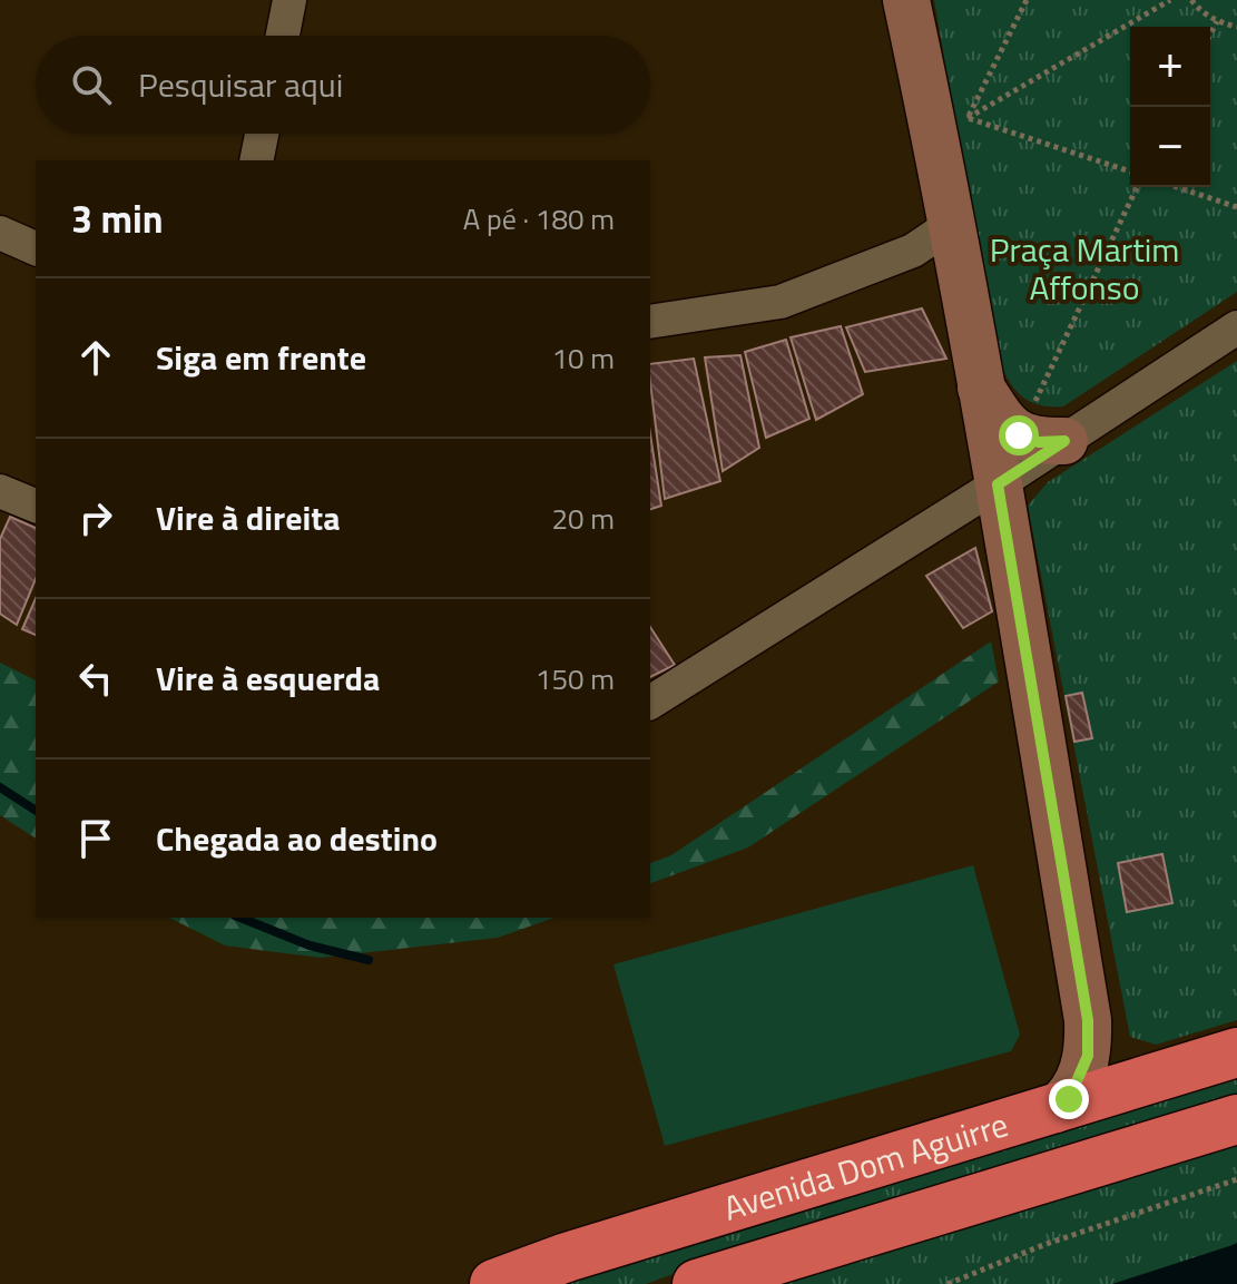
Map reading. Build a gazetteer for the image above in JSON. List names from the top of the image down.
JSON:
{
  "streets": {
    "highway": ["Avenida Dom Aguirre"]
  },
  "parks": ["Praça Martim Affonso"],
  "page": {
    "map_buttons": ["+", "−"],
    "search": "Pesquisar aqui",
    "heading": ["3 min", "A pé · 180 m"],
    "list": [
      ["Siga em frente", "10 m"],
      ["Vire à direita", "20 m"],
      ["Vire à esquerda", "150 m"],
      "Chegada ao destino"
    ]
  }
}
